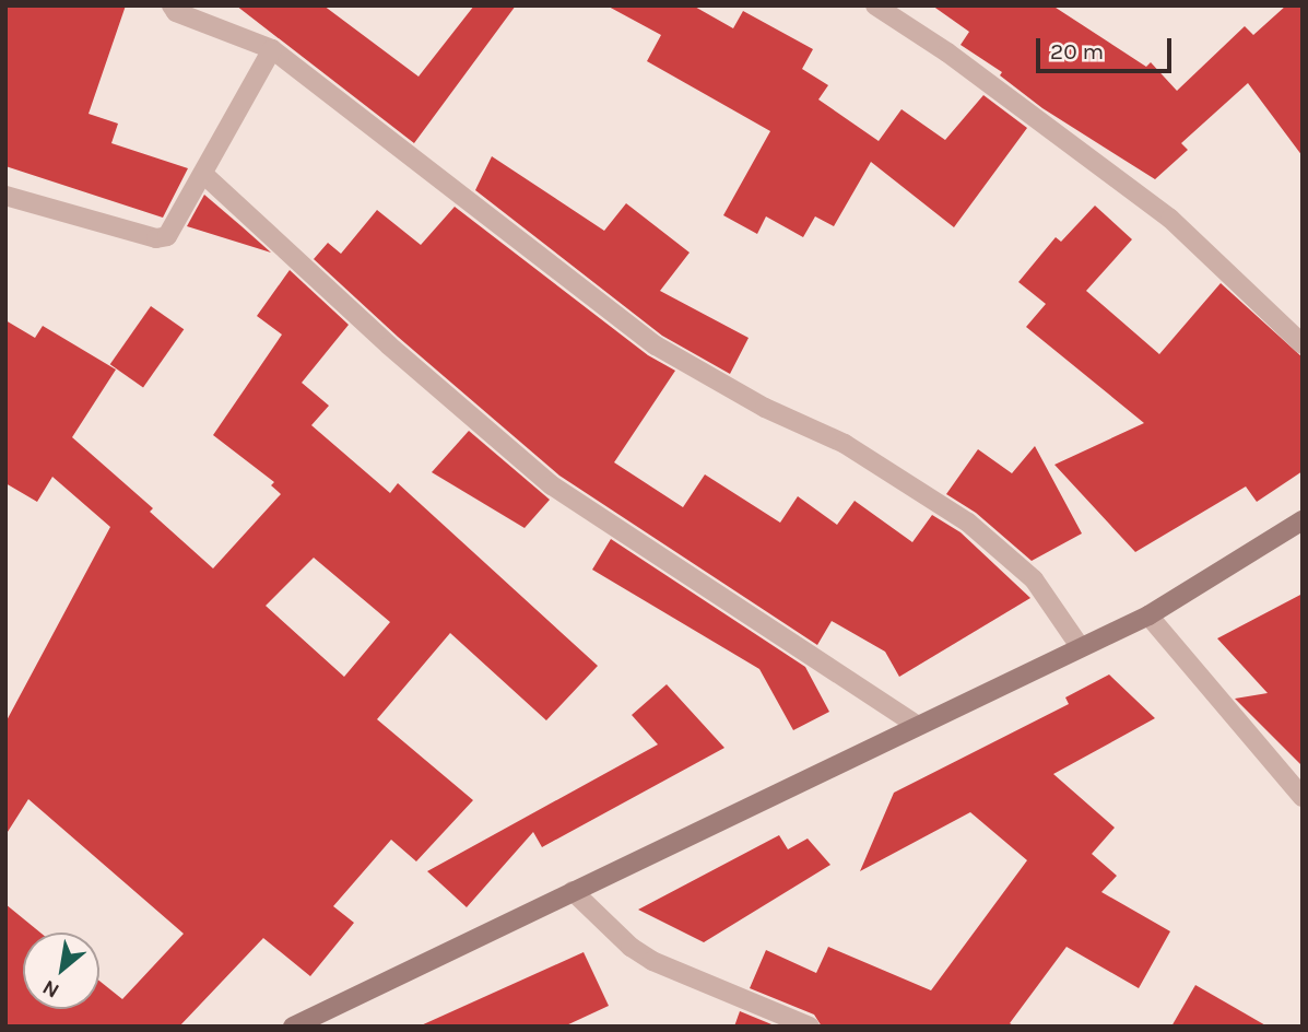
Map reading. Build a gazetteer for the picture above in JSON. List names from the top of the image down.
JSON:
{
  "scale_bar": "20 m",
  "north": "bottom left"
}
